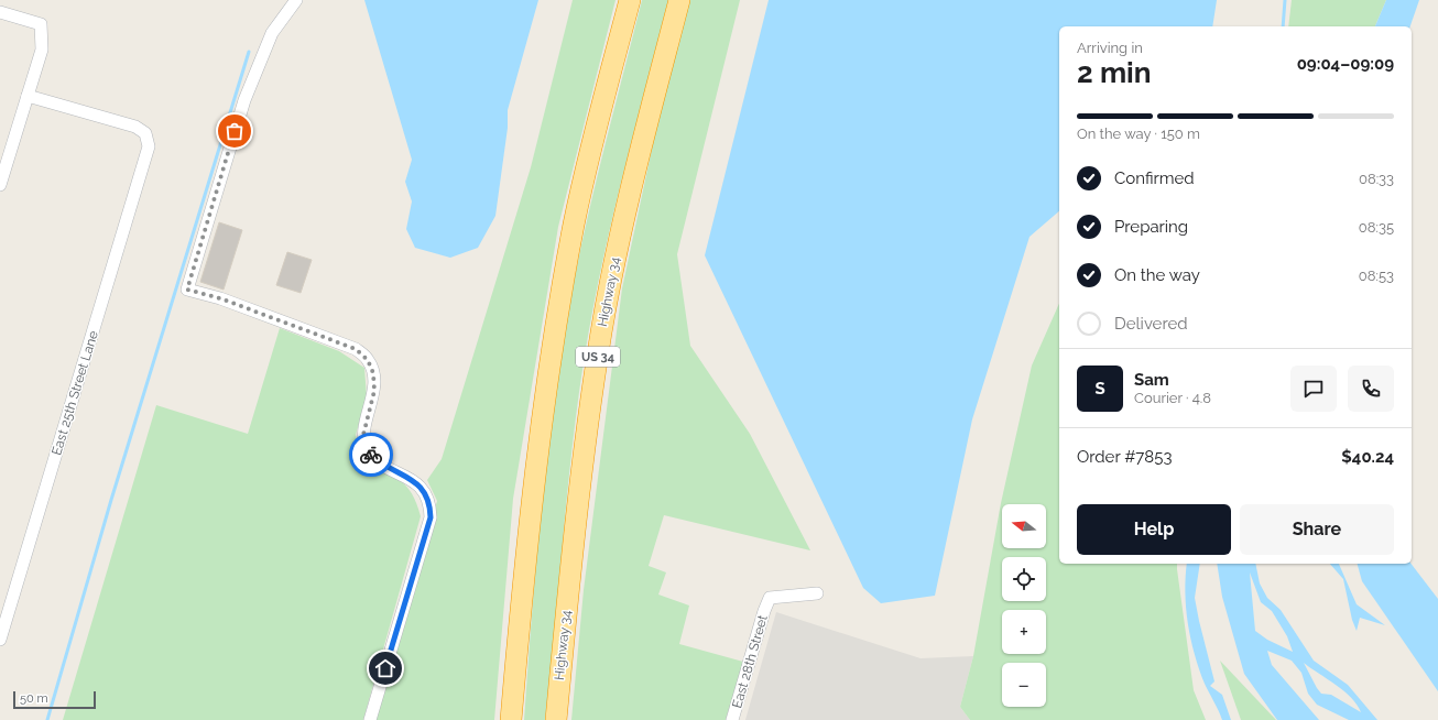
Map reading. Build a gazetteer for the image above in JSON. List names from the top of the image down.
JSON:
{
  "streets": {
    "highway": ["Highway 34", "US 34"],
    "street": ["East 25th Street Lane", "East 28th Street"]
  },
  "scale_bar": "50 m",
  "north": "left",
  "page": {
    "heading": ["2 min", "Arriving in", "09:04–09:09"],
    "panel": [
      "Sam",
      "Courier · 4.8",
      "Order #7853",
      "$40.24"
    ],
    "bar": "On the way · 150 m",
    "list": [
      ["Confirmed", "08:33"],
      ["Preparing", "08:35"],
      ["On the way", "08:53"],
      "Delivered"
    ],
    "round": "S",
    "buttons": ["Help", "Share"],
    "map_buttons": ["+", "−"],
    "scale": "50 m"
  }
}
